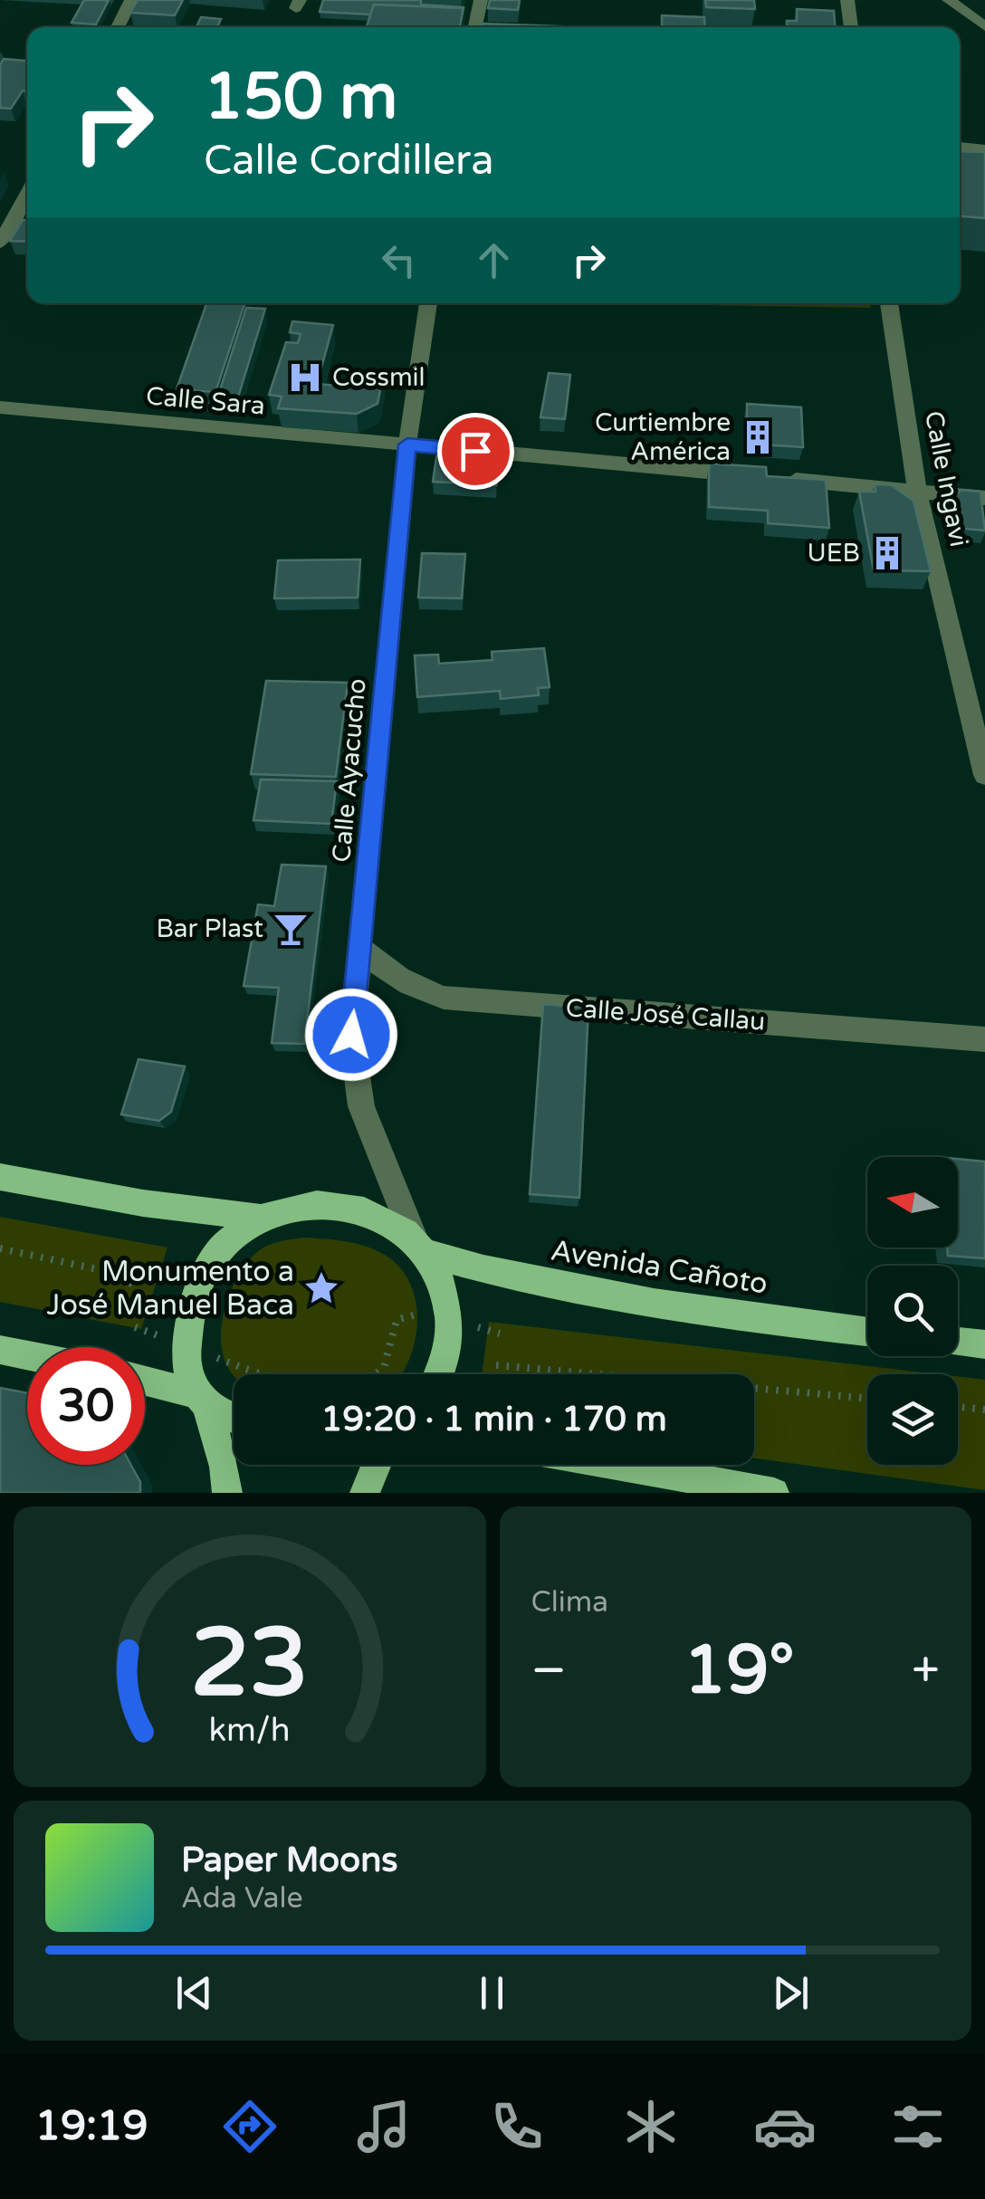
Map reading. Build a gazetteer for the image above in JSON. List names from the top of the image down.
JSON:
{
  "streets": {
    "main road": ["Avenida Cañoto"],
    "street": [
      "Calle Sara",
      "Calle Ingavi",
      "Calle Ayacucho",
      "Calle José Callau"
    ]
  },
  "crossings": [
    ["Calle Sara", "Calle Ingavi"],
    ["Calle Sara", "Calle Ayacucho"],
    ["Calle Ayacucho", "Calle José Callau"],
    ["Calle Ayacucho", "Avenida Cañoto"]
  ],
  "places": {
    "hospital": ["Cossmil"],
    "building": ["Curtiembre América", "UEB"],
    "bar": ["Bar Plast"],
    "place": ["Monumento a José Manuel Baca"]
  },
  "north": "left",
  "page": {
    "turn": ["150 m", "Calle Cordillera"],
    "limit": "30",
    "trip": "19:20 · 1 min · 170 m",
    "tile": "Clima",
    "heat": ["−", "19°", "+"],
    "song": ["Paper Moons", "Ada Vale"],
    "tabs": "19:19",
    "gauge": ["23", "km/h"]
  }
}
